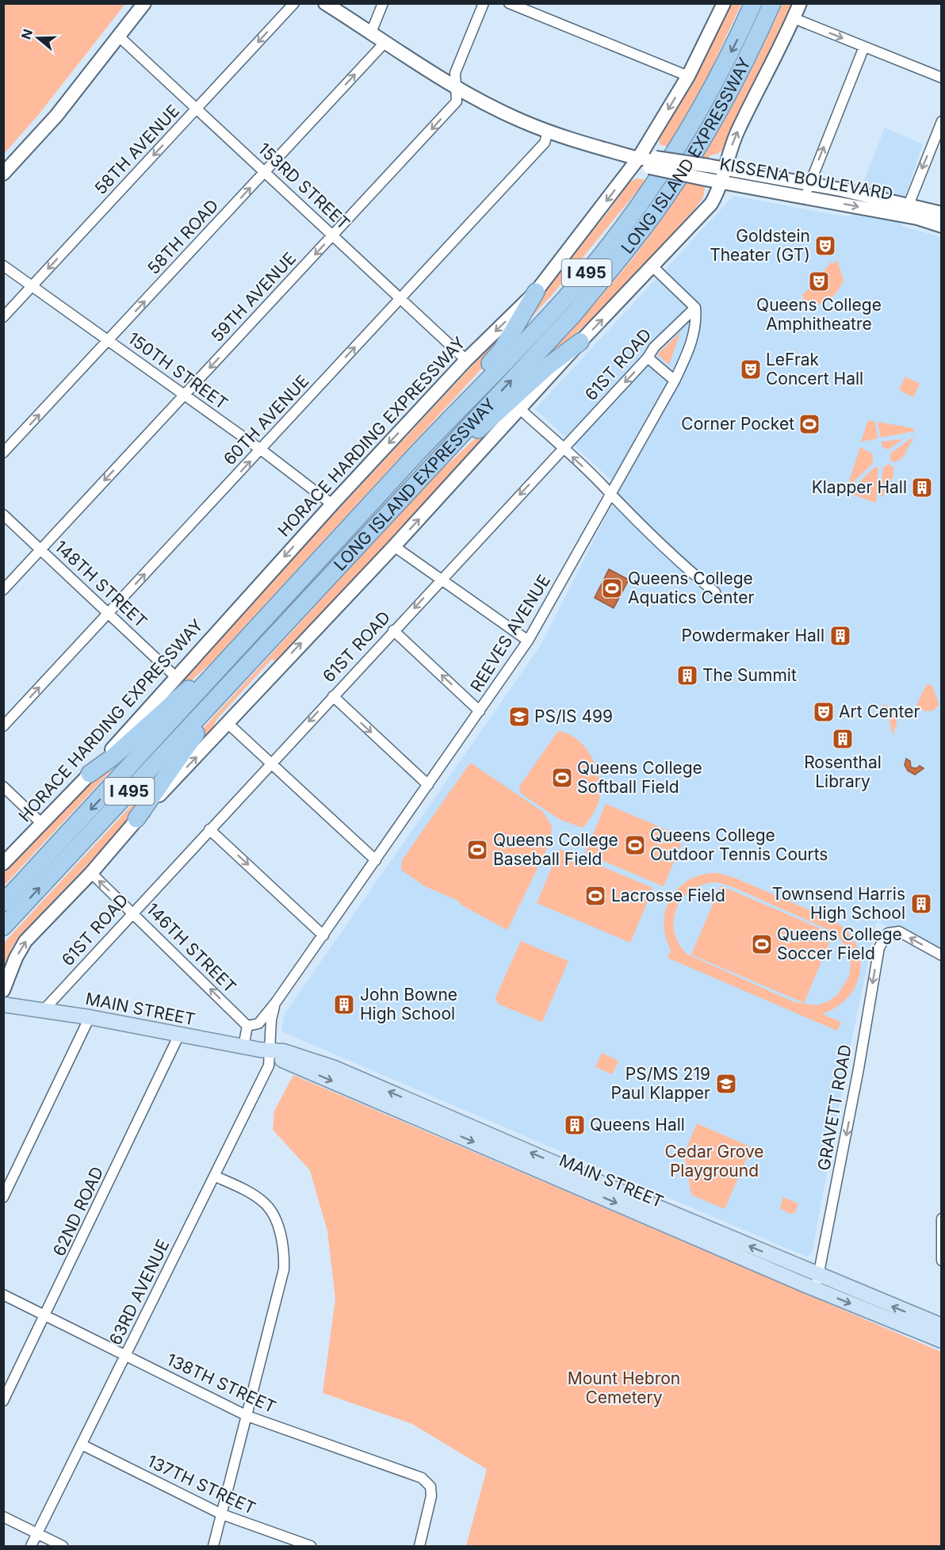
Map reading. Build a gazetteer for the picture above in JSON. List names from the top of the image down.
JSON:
{
  "streets": {
    "highway": ["LONG ISLAND EXPRESSWAY", "I 495"],
    "main road": ["KISSENA BOULEVARD", "HORACE HARDING EXPRESSWAY", "MAIN STREET"],
    "street": [
      "58TH AVENUE",
      "153RD STREET",
      "58TH ROAD",
      "59TH AVENUE",
      "61ST ROAD",
      "150TH STREET",
      "60TH AVENUE",
      "148TH STREET",
      "REEVES AVENUE",
      "146TH STREET",
      "GRAVETT ROAD",
      "62ND ROAD",
      "63RD AVENUE",
      "138TH STREET",
      "137TH STREET"
    ]
  },
  "crossings": [
    ["58TH AVENUE", "153RD STREET"],
    ["58TH AVENUE", "150TH STREET"],
    ["KISSENA BOULEVARD", "58TH ROAD"],
    ["KISSENA BOULEVARD", "59TH AVENUE"],
    ["KISSENA BOULEVARD", "60TH AVENUE"],
    ["KISSENA BOULEVARD", "HORACE HARDING EXPRESSWAY"],
    ["153RD STREET", "58TH ROAD"],
    ["153RD STREET", "59TH AVENUE"],
    ["153RD STREET", "60TH AVENUE"],
    ["153RD STREET", "HORACE HARDING EXPRESSWAY"],
    ["58TH ROAD", "150TH STREET"],
    ["59TH AVENUE", "150TH STREET"],
    ["59TH AVENUE", "148TH STREET"],
    ["61ST ROAD", "REEVES AVENUE"],
    ["61ST ROAD", "146TH STREET"],
    ["61ST ROAD", "MAIN STREET"],
    ["150TH STREET", "60TH AVENUE"],
    ["150TH STREET", "HORACE HARDING EXPRESSWAY"],
    ["60TH AVENUE", "148TH STREET"],
    ["HORACE HARDING EXPRESSWAY", "148TH STREET"],
    ["REEVES AVENUE", "146TH STREET"],
    ["REEVES AVENUE", "MAIN STREET"],
    ["REEVES AVENUE", "63RD AVENUE"],
    ["MAIN STREET", "GRAVETT ROAD"],
    ["MAIN STREET", "62ND ROAD"],
    ["MAIN STREET", "63RD AVENUE"],
    ["62ND ROAD", "138TH STREET"],
    ["63RD AVENUE", "138TH STREET"],
    ["63RD AVENUE", "137TH STREET"]
  ],
  "one_way": [
    "58TH AVENUE",
    "58TH ROAD",
    "59TH AVENUE",
    "61ST ROAD",
    "60TH AVENUE",
    "146TH STREET",
    "GRAVETT ROAD"
  ],
  "parks": ["Cedar Grove Playground", "Mount Hebron Cemetery"],
  "places": {
    "theatre": [
      "Goldstein Theater (GT)",
      "Queens College Amphitheatre",
      "LeFrak Concert Hall",
      "Art Center"
    ],
    "sports": [
      "Corner Pocket",
      "Queens College Aquatics Center",
      "Queens College Softball Field",
      "Queens College Outdoor Tennis Courts",
      "Queens College Baseball Field",
      "Lacrosse Field",
      "Queens College Soccer Field"
    ],
    "building": [
      "Klapper Hall",
      "Powdermaker Hall",
      "The Summit",
      "Rosenthal Library",
      "Townsend Harris High School",
      "John Bowne High School",
      "Queens Hall"
    ],
    "school or university": ["PS/IS 499", "PS/MS 219 Paul Klapper"]
  },
  "north": "left"
}
